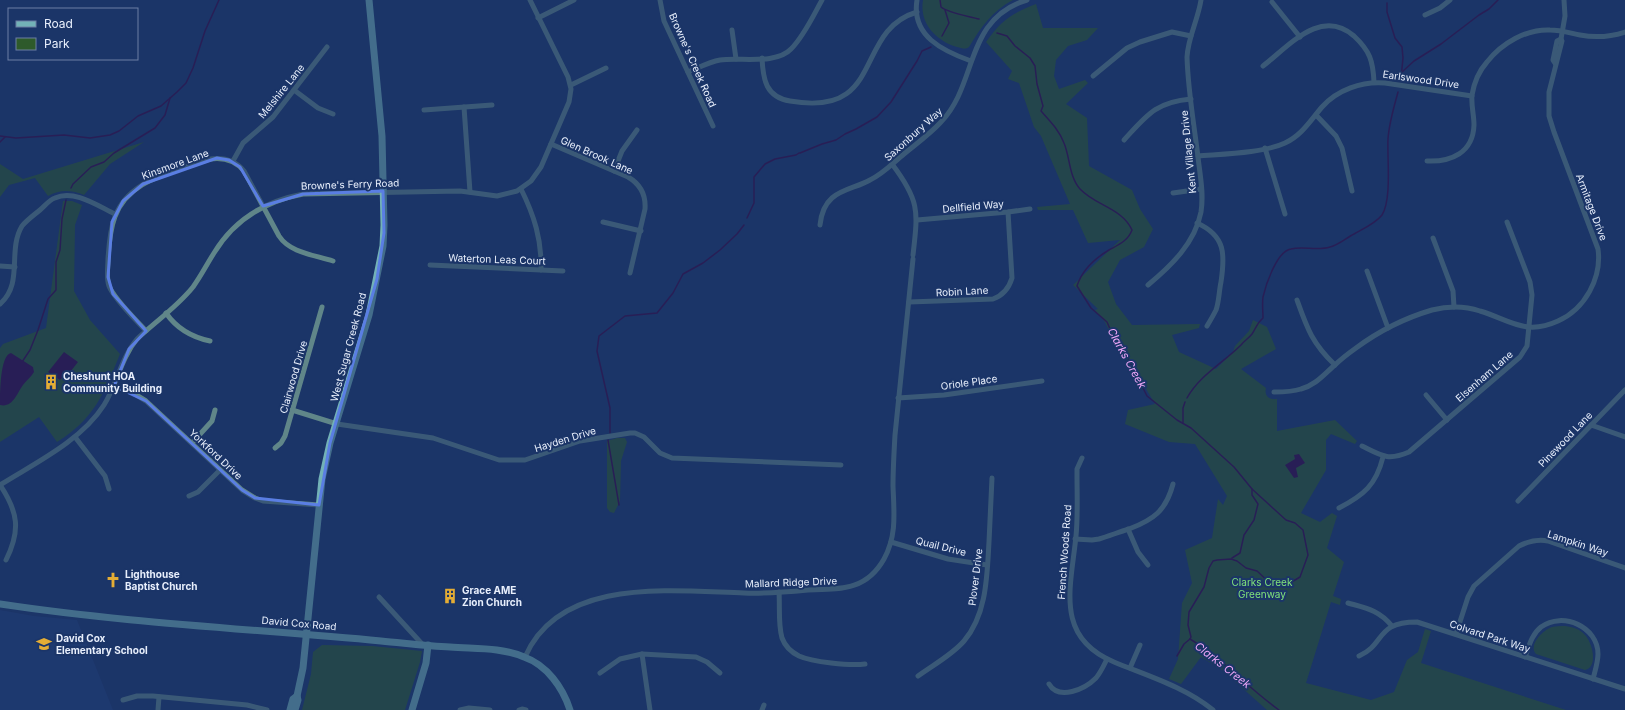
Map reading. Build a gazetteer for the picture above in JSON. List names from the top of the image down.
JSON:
{
  "streets": {
    "main road": ["West Sugar Creek Road", "David Cox Road"],
    "street": [
      "Browne's Creek Road",
      "Earlswood Drive",
      "Melshire Lane",
      "Saxonbury Way",
      "Kent Village Drive",
      "Glen Brook Lane",
      "Kinsmore Lane",
      "Browne's Ferry Road",
      "Dellfield Way",
      "Armitage Drive",
      "Waterton Leas Court",
      "Robin Lane",
      "Elsenham Lane",
      "Clairwood Drive",
      "Oriole Place",
      "Hayden Drive",
      "Pinewood Lane",
      "Yorkford Drive",
      "Lampkin Way",
      "Quail Drive",
      "French Woods Road",
      "Plover Drive",
      "Mallard Ridge Drive",
      "Colvard Park Way"
    ]
  },
  "crossings": [
    ["Earlswood Drive", "Kent Village Drive"],
    ["Melshire Lane", "Kinsmore Lane"],
    ["Saxonbury Way", "Mallard Ridge Drive"],
    ["Glen Brook Lane", "Browne's Ferry Road"],
    ["Kinsmore Lane", "Browne's Ferry Road"],
    ["Browne's Ferry Road", "West Sugar Creek Road"],
    ["Browne's Ferry Road", "Yorkford Drive"],
    ["Dellfield Way", "Robin Lane"],
    ["Dellfield Way", "Mallard Ridge Drive"],
    ["Armitage Drive", "Elsenham Lane"],
    ["Robin Lane", "Mallard Ridge Drive"],
    ["West Sugar Creek Road", "Hayden Drive"],
    ["West Sugar Creek Road", "Yorkford Drive"],
    ["West Sugar Creek Road", "David Cox Road"],
    ["Clairwood Drive", "Hayden Drive"],
    ["Oriole Place", "Mallard Ridge Drive"],
    ["Lampkin Way", "Colvard Park Way"],
    ["Quail Drive", "Plover Drive"],
    ["Quail Drive", "Mallard Ridge Drive"],
    ["Mallard Ridge Drive", "David Cox Road"]
  ],
  "water": ["Clarks Creek"],
  "parks": ["Clarks Creek Greenway"],
  "places": {
    "building": ["Cheshunt HOA Community Building", "Grace AME Zion Church"],
    "church": ["Lighthouse Baptist Church"],
    "school or university": ["David Cox Elementary School"]
  },
  "legend": ["Road", "Park"]
}
